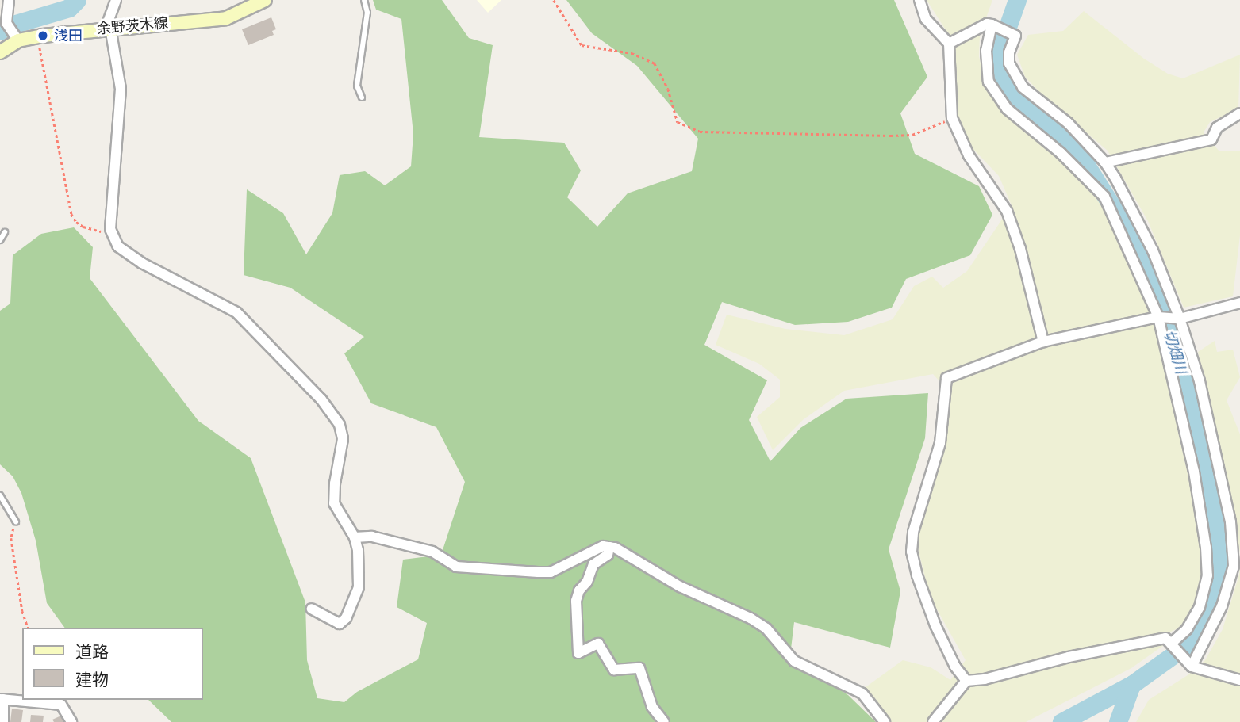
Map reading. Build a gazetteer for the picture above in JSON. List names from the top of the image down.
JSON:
{
  "streets": {
    "main road": ["余野茨木線"]
  },
  "water": ["切畑川"],
  "places": ["浅田"],
  "legend": ["道路", "建物"]
}
